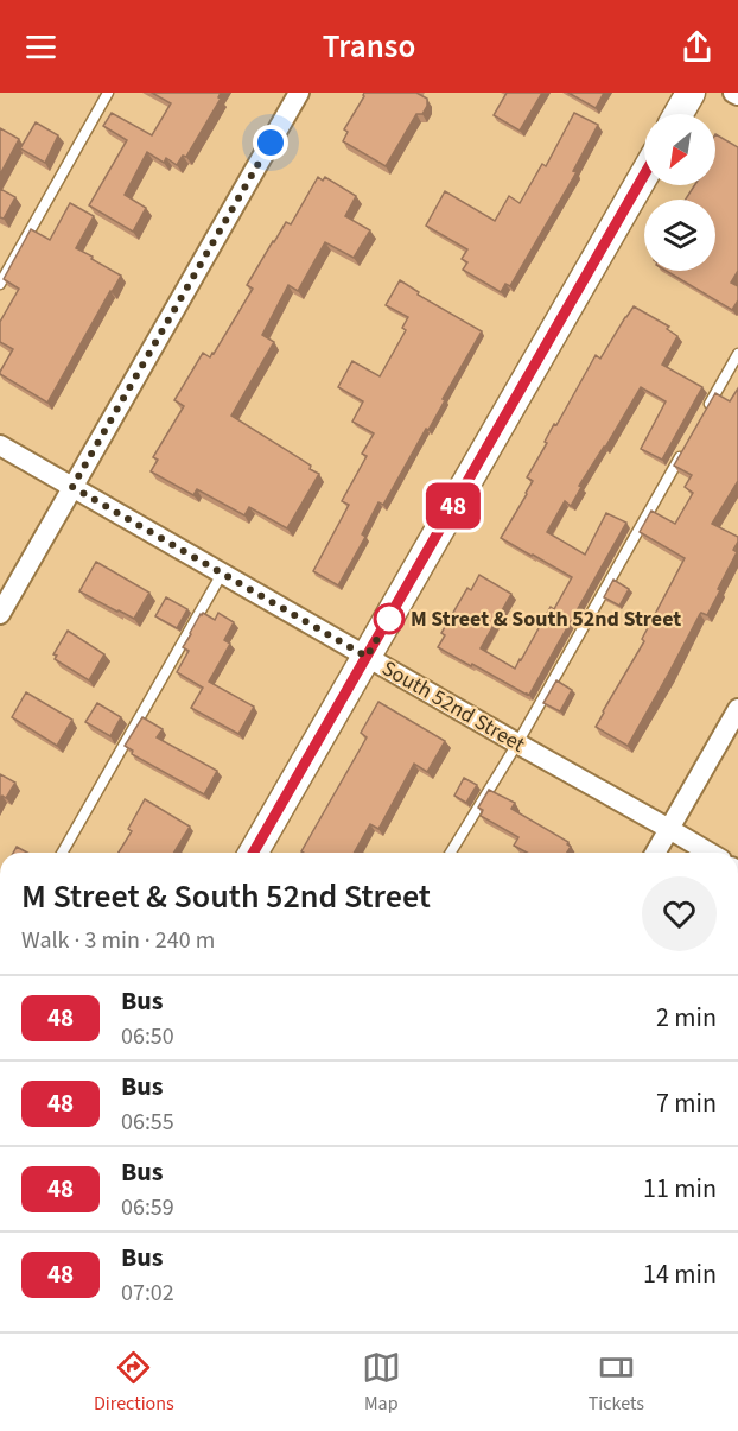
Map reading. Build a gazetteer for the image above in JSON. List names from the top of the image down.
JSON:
{
  "streets": {
    "street": ["South 52nd Street"]
  },
  "places": ["M Street & South 52nd Street"],
  "lines": ["bus line 48"],
  "north": "bottom left",
  "page": {
    "header": "Transo",
    "on_map": "48",
    "heading": ["M Street & South 52nd Street", "Walk · 3 min · 240 m"],
    "list": [
      {
        "mark": "48",
        "name": "Bus",
        "note": "06:50",
        "value": "2 min"
      },
      {
        "mark": "48",
        "name": "Bus",
        "note": "06:55",
        "value": "7 min"
      },
      {
        "mark": "48",
        "name": "Bus",
        "note": "06:59",
        "value": "11 min"
      },
      {
        "mark": "48",
        "name": "Bus",
        "note": "07:02",
        "value": "14 min"
      }
    ],
    "tabs": ["Directions", "Map", "Tickets"]
  }
}
